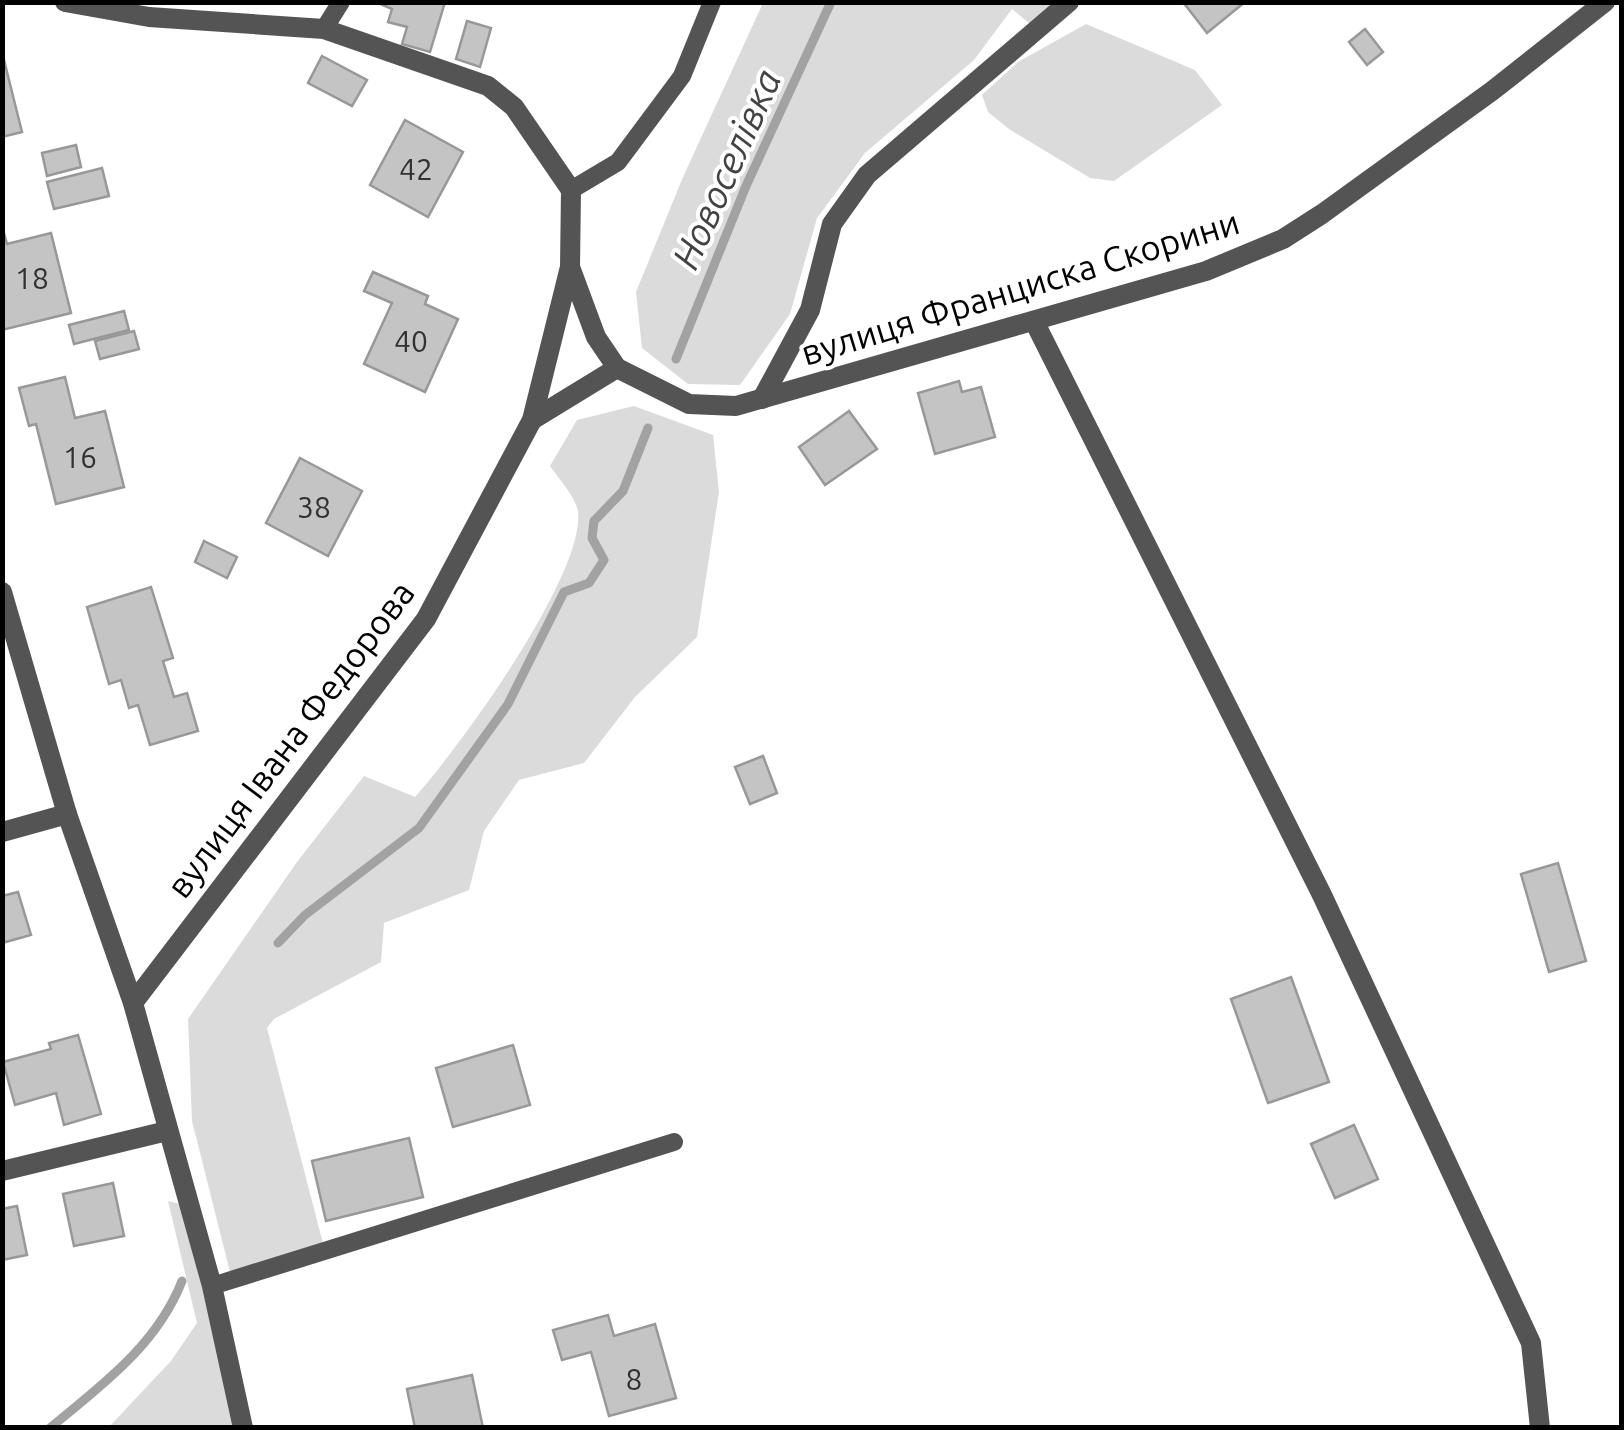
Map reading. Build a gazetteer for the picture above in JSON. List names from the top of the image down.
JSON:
{
  "streets": {
    "street": ["вулиця Франциска Скорини", "вулиця Івана Федорова"]
  },
  "water": ["Новоселівка"],
  "house_numbers": [
    "42",
    "18",
    "40",
    "16",
    "38",
    "8"
  ]
}
